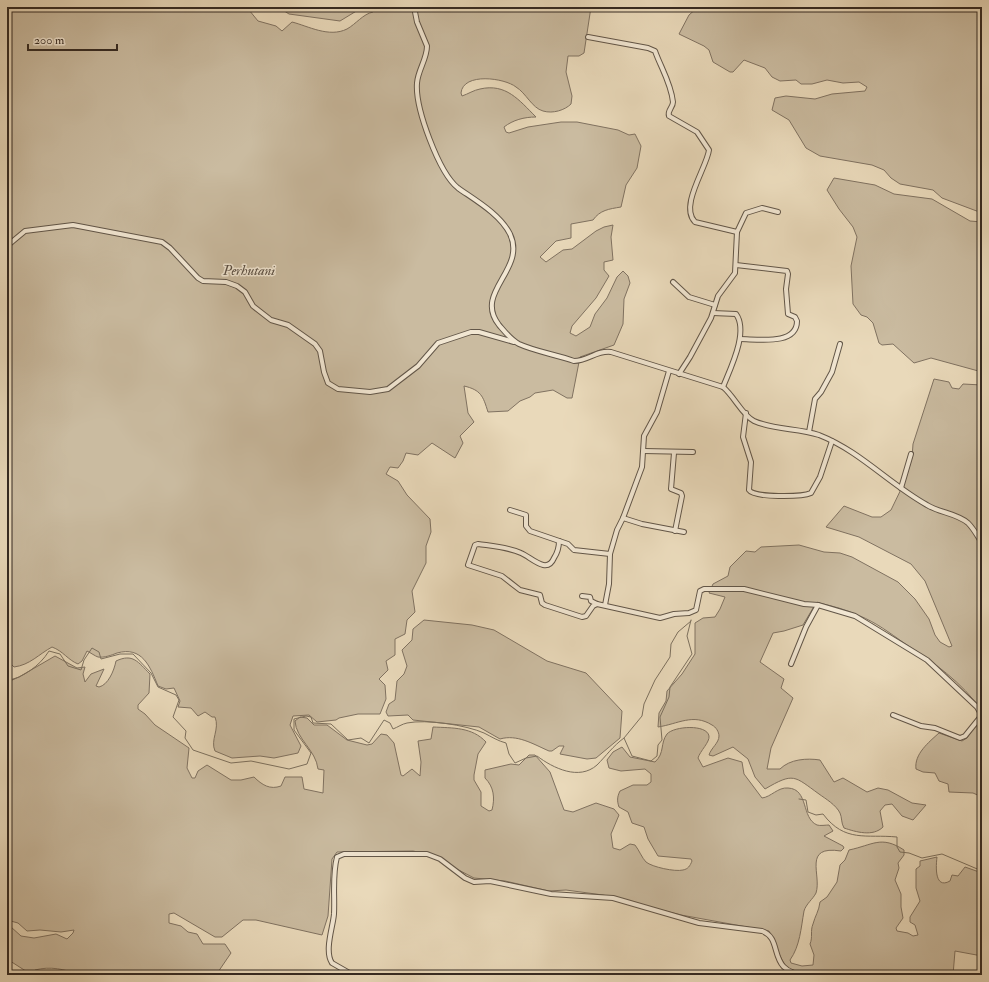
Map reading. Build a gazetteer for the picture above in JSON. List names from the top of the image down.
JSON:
{
  "parks": ["Perhutani"],
  "scale_bar": "200 m"
}
